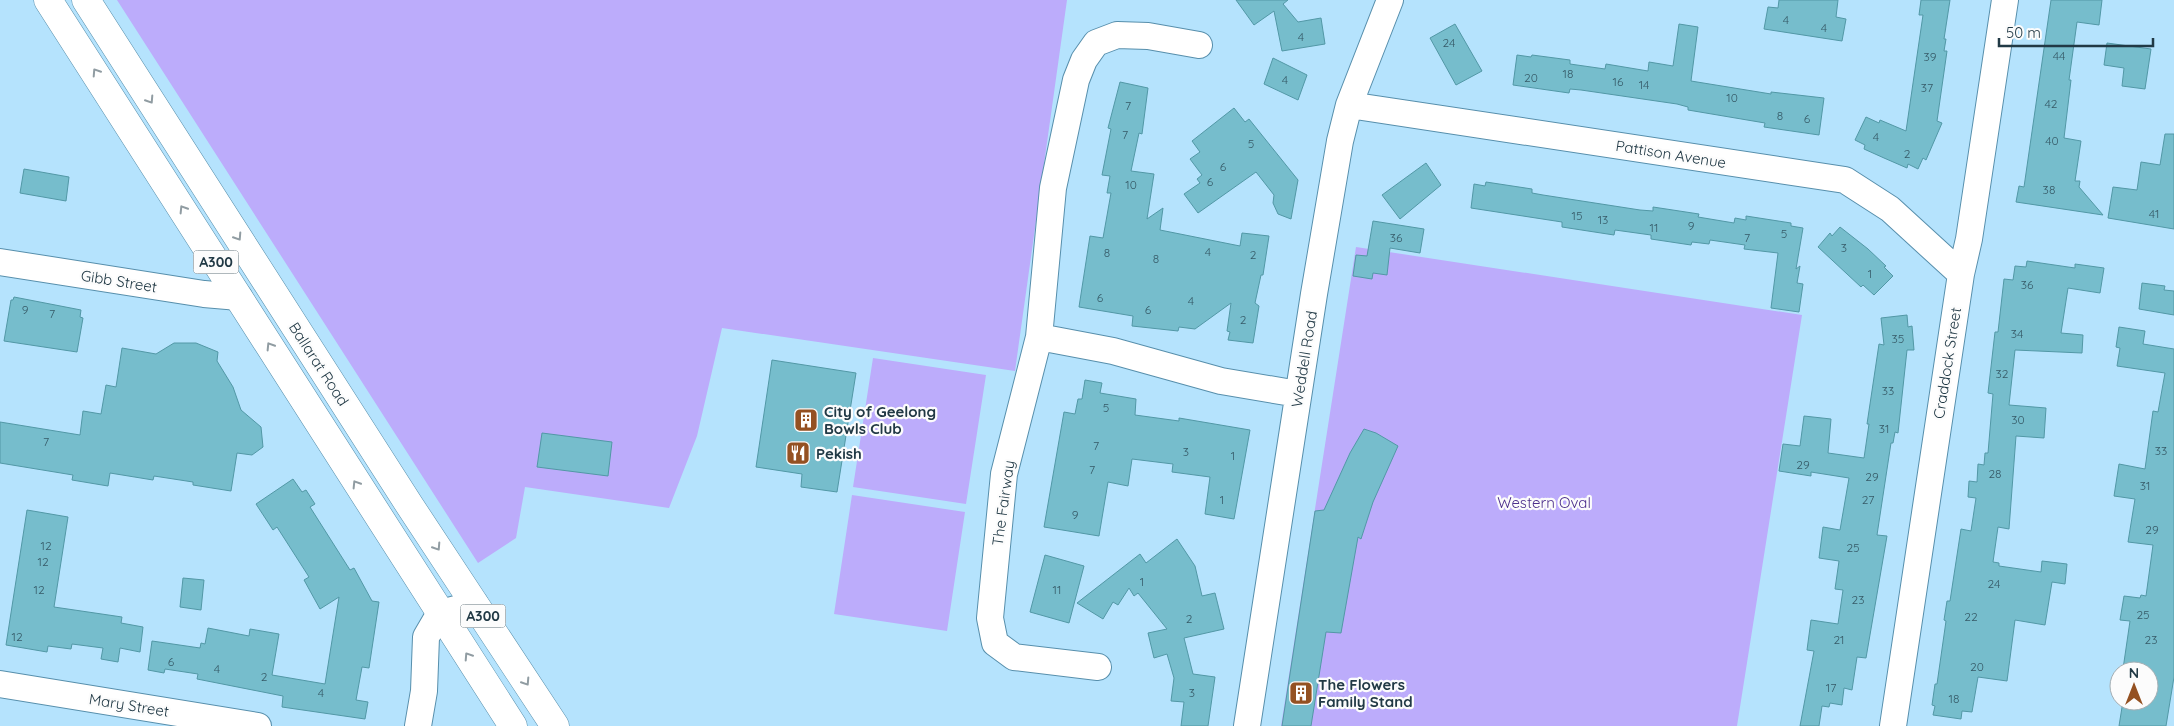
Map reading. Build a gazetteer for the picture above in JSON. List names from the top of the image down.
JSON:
{
  "streets": {
    "highway": ["A300", "Ballarat Road"],
    "street": [
      "Pattison Avenue",
      "Gibb Street",
      "Weddell Road",
      "Craddock Street",
      "The Fairway",
      "Mary Street"
    ]
  },
  "crossings": [
    ["Pattison Avenue", "Weddell Road"],
    ["Pattison Avenue", "Craddock Street"],
    ["A300", "Gibb Street"]
  ],
  "parks": ["Western Oval"],
  "places": {
    "building": ["City of Geelong Bowls Club", "The Flowers Family Stand"],
    "restaurant": ["Pekish"]
  },
  "house_numbers": [
    "4",
    "4",
    "4",
    "24",
    "44",
    "39",
    "18",
    "20",
    "4",
    "16",
    "14",
    "37",
    "10",
    "42",
    "7",
    "8",
    "6",
    "7",
    "4",
    "40",
    "5",
    "2",
    "6",
    "6",
    "10",
    "38",
    "41",
    "15",
    "13",
    "9",
    "11",
    "5",
    "36",
    "7",
    "3",
    "4",
    "8",
    "2",
    "8",
    "1",
    "36",
    "6",
    "4",
    "9",
    "6",
    "7",
    "2",
    "34",
    "35",
    "32",
    "33",
    "5",
    "30",
    "31",
    "7",
    "7",
    "33",
    "3",
    "1",
    "29",
    "7",
    "28",
    "29",
    "31",
    "1",
    "27",
    "9",
    "29",
    "12",
    "25",
    "12",
    "1",
    "24",
    "12",
    "11",
    "23",
    "25",
    "22",
    "2",
    "12",
    "21",
    "23",
    "6",
    "20",
    "4",
    "2",
    "17",
    "4",
    "3",
    "18"
  ],
  "scale_bar": "50 m",
  "north": "top"
}
